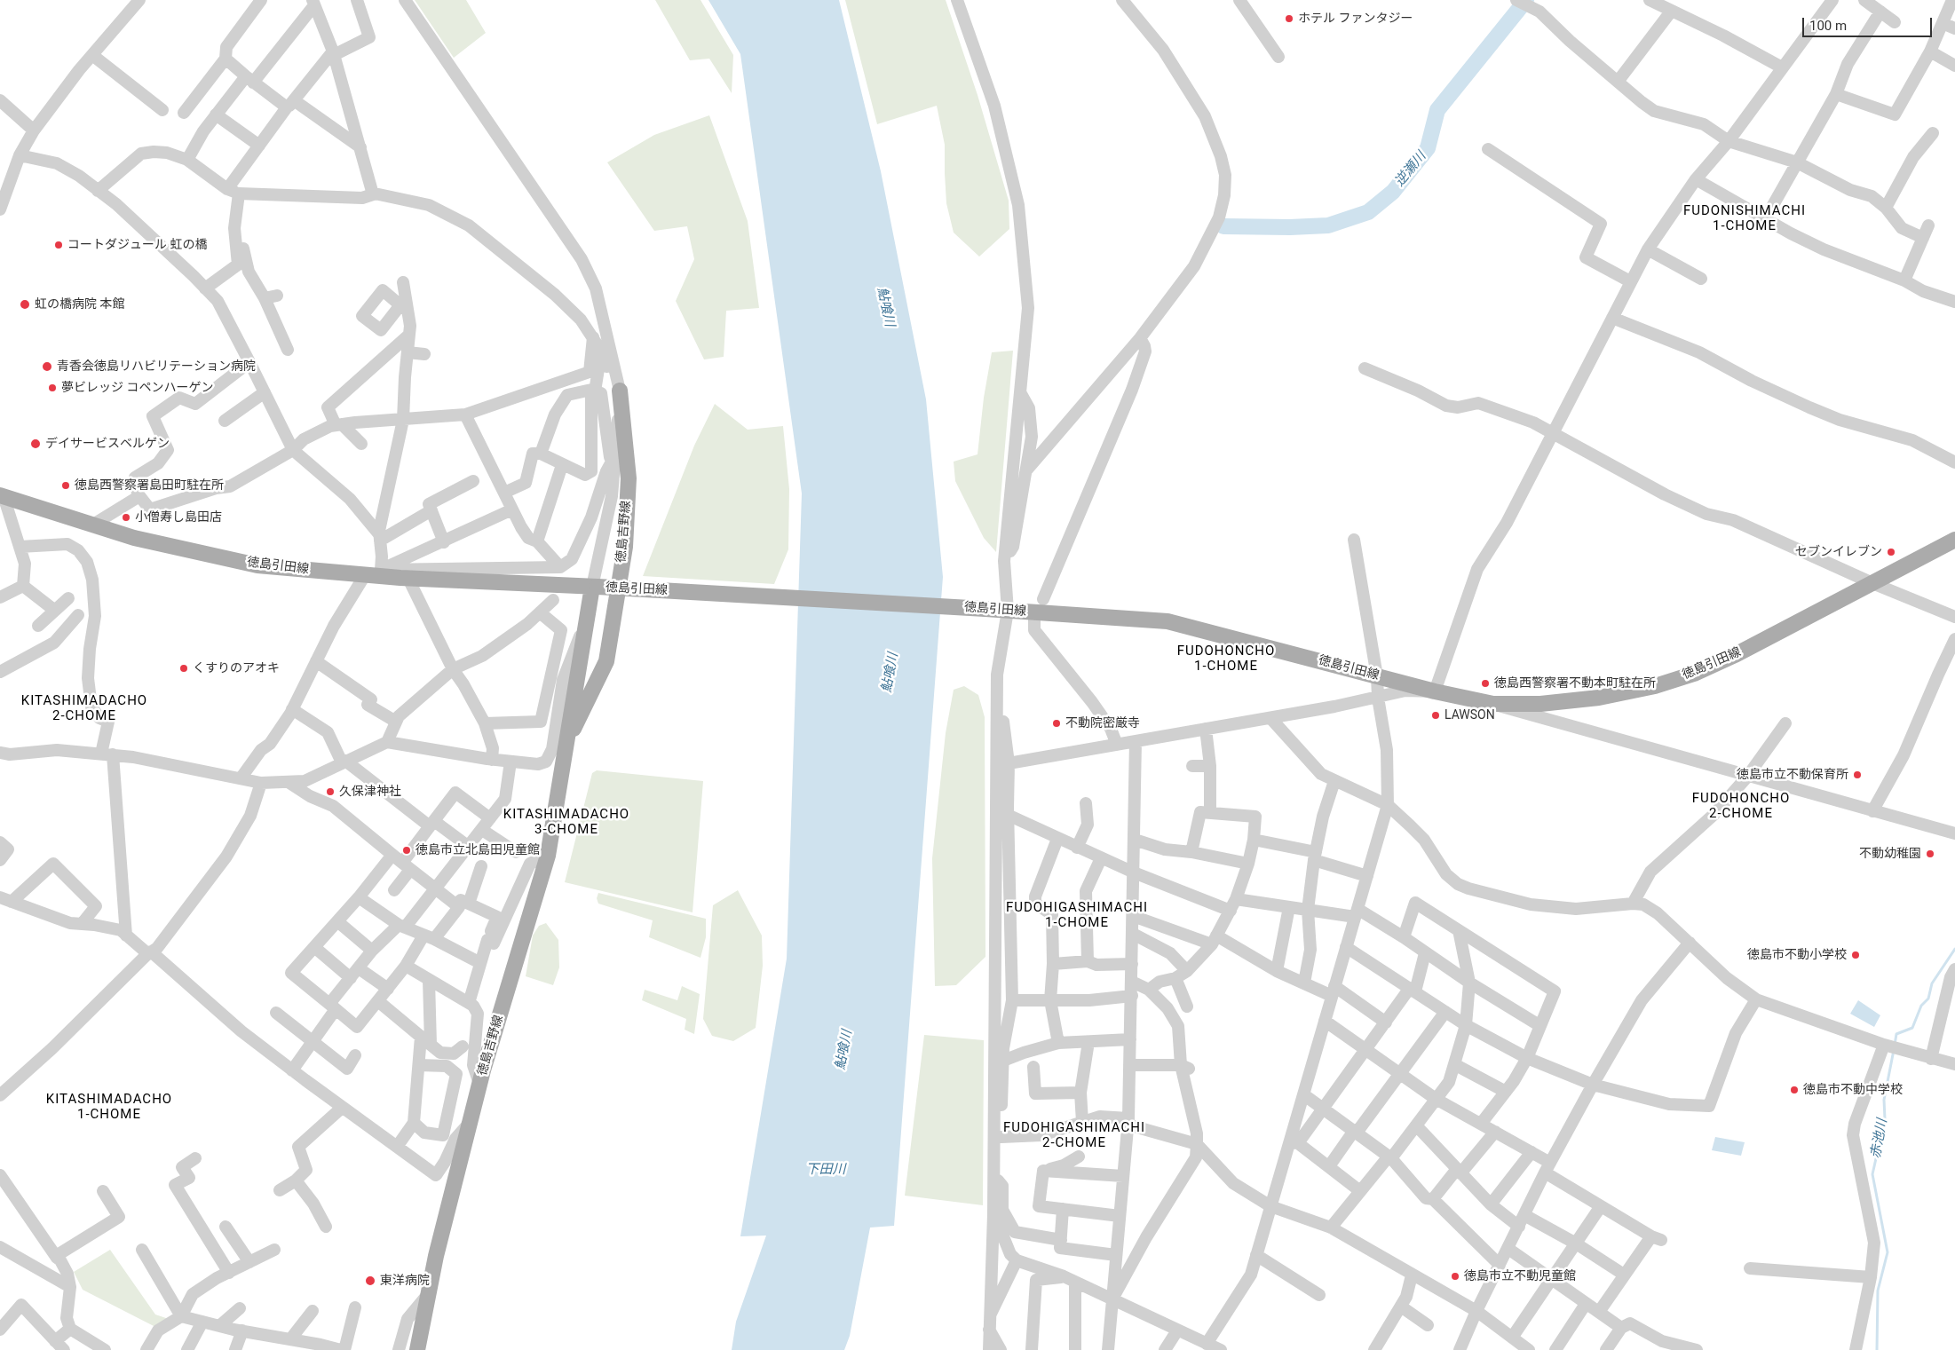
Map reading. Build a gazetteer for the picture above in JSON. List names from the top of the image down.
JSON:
{
  "streets": {
    "main road": ["徳島吉野線", "徳島引田線"]
  },
  "crossings": [
    ["徳島吉野線", "徳島引田線"]
  ],
  "districts": [
    "FUDONISHIMACHI 1-CHOME",
    "FUDOHONCHO 1-CHOME",
    "KITASHIMADACHO 2-CHOME",
    "FUDOHONCHO 2-CHOME",
    "KITASHIMADACHO 3-CHOME",
    "FUDOHIGASHIMACHI 1-CHOME",
    "KITASHIMADACHO 1-CHOME",
    "FUDOHIGASHIMACHI 2-CHOME"
  ],
  "water": [
    "逆瀬川",
    "鮎喰川",
    "赤池川",
    "下田川"
  ],
  "places": [
    "ホテル ファンタジー",
    "コートダジュール 虹の橋",
    "虹の橋病院 本館",
    "青香会徳島リハビリテーション病院",
    "夢ビレッジ コペンハーゲン",
    "デイサービスベルゲン",
    "徳島西警察署島田町駐在所",
    "小僧寿し島田店",
    "セブンイレブン",
    "くすりのアオキ",
    "徳島西警察署不動本町駐在所",
    "LAWSON",
    "不動院密厳寺",
    "徳島市立不動保育所",
    "久保津神社",
    "徳島市立北島田児童館",
    "不動幼稚園",
    "徳島市不動小学校",
    "徳島市不動中学校",
    "徳島市立不動児童館",
    "東洋病院"
  ],
  "scale_bar": "100 m"
}
